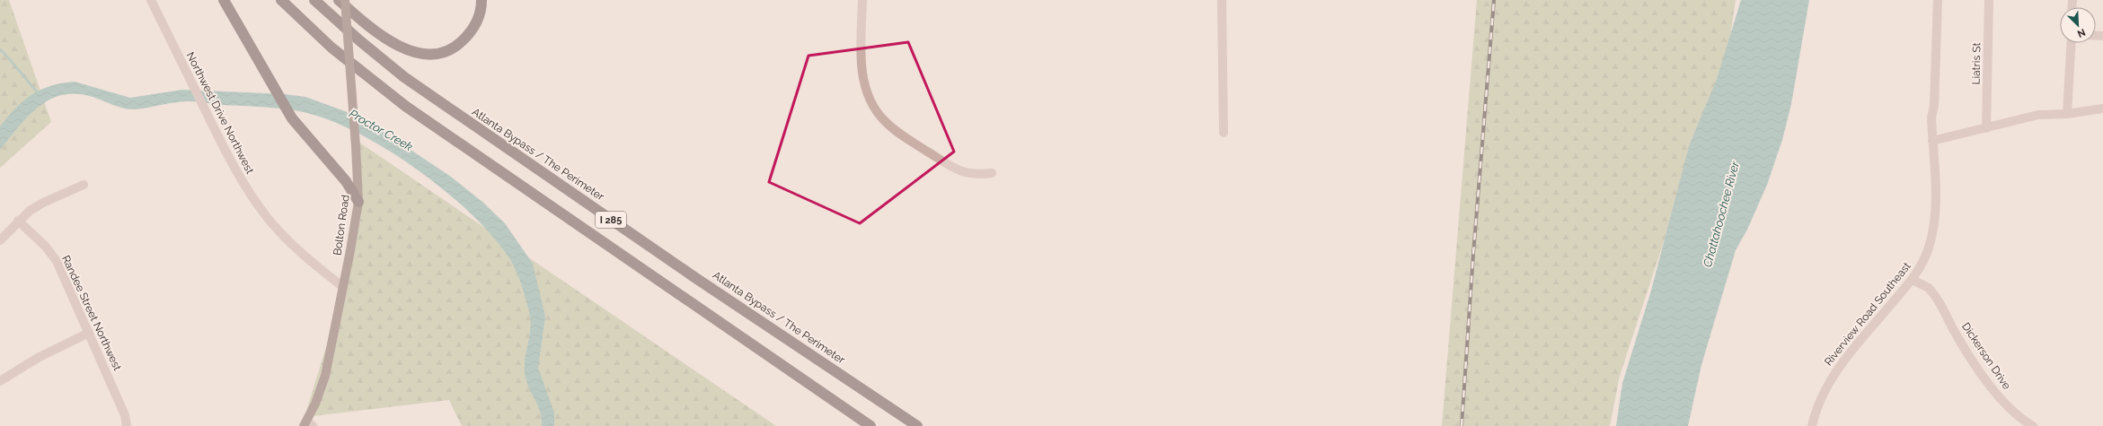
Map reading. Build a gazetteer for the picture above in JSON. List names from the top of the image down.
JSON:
{
  "streets": {
    "highway": ["Atlanta Bypass / The Perimeter", "I 285"],
    "main road": ["Bolton Road"],
    "street": [
      "Liatris St",
      "Northwest Drive Northwest",
      "Randee Street Northwest",
      "Riverview Road Southeast",
      "Dickerson Drive"
    ]
  },
  "crossings": [
    ["Northwest Drive Northwest", "Bolton Road"],
    ["Riverview Road Southeast", "Dickerson Drive"]
  ],
  "water": ["Proctor Creek", "Chattahoochee River"],
  "north": "bottom right"
}
